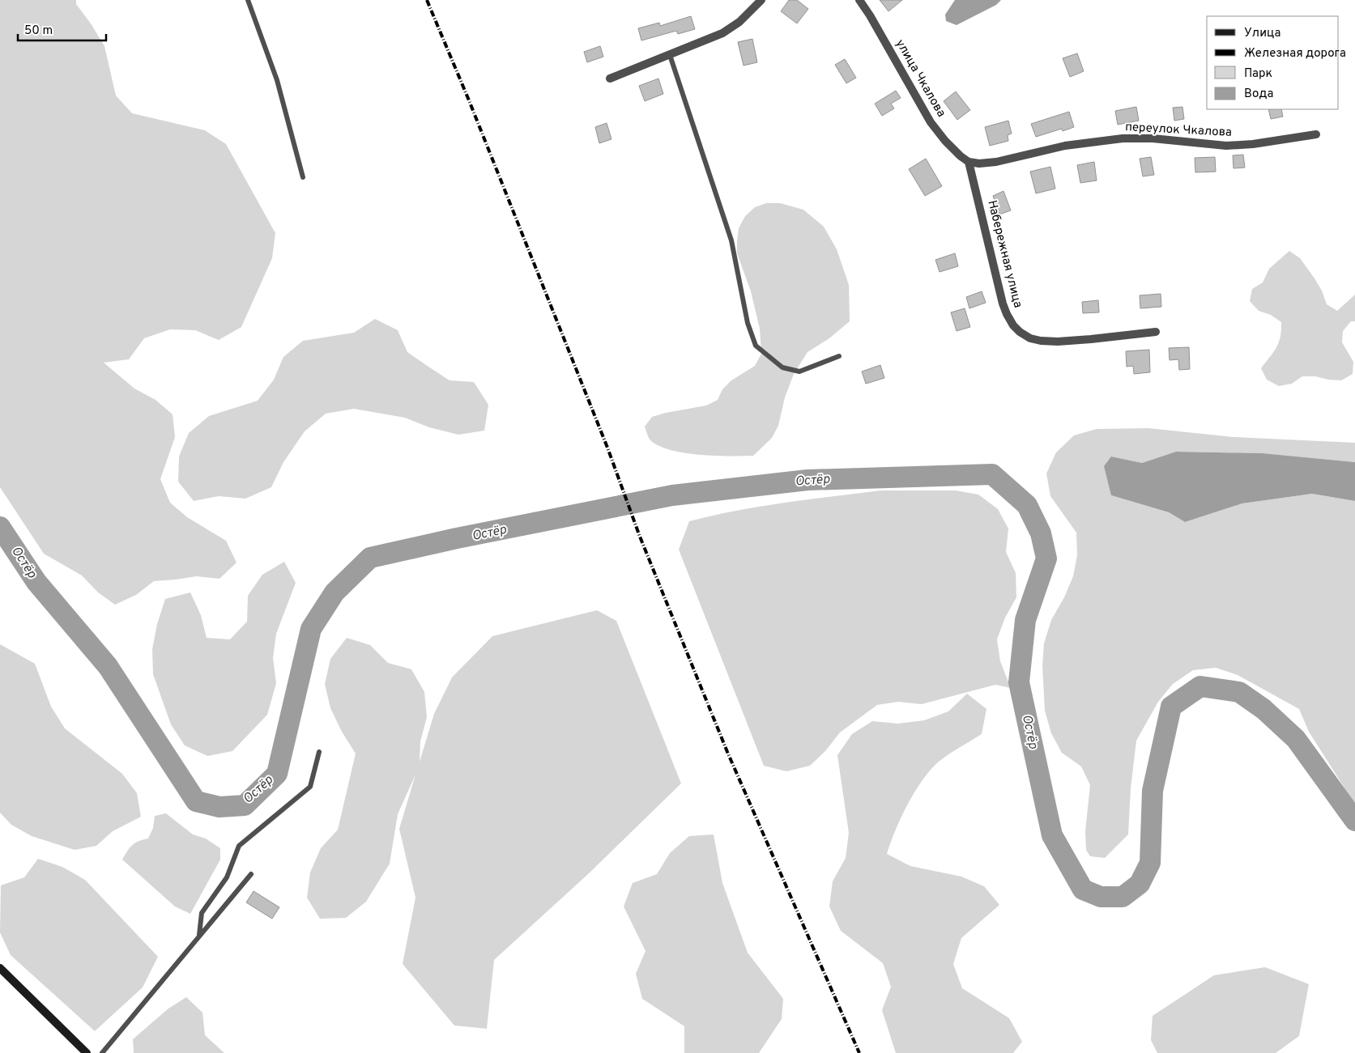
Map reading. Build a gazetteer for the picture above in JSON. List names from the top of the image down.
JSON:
{
  "streets": {
    "street": ["улица Чкалова", "переулок Чкалова", "Набережная улица"]
  },
  "crossings": [
    ["улица Чкалова", "переулок Чкалова"],
    ["улица Чкалова", "Набережная улица"],
    ["переулок Чкалова", "Набережная улица"]
  ],
  "water": ["Остёр"],
  "legend": [
    "Улица",
    "Железная дорога",
    "Парк",
    "Вода"
  ],
  "scale_bar": "50 m"
}
